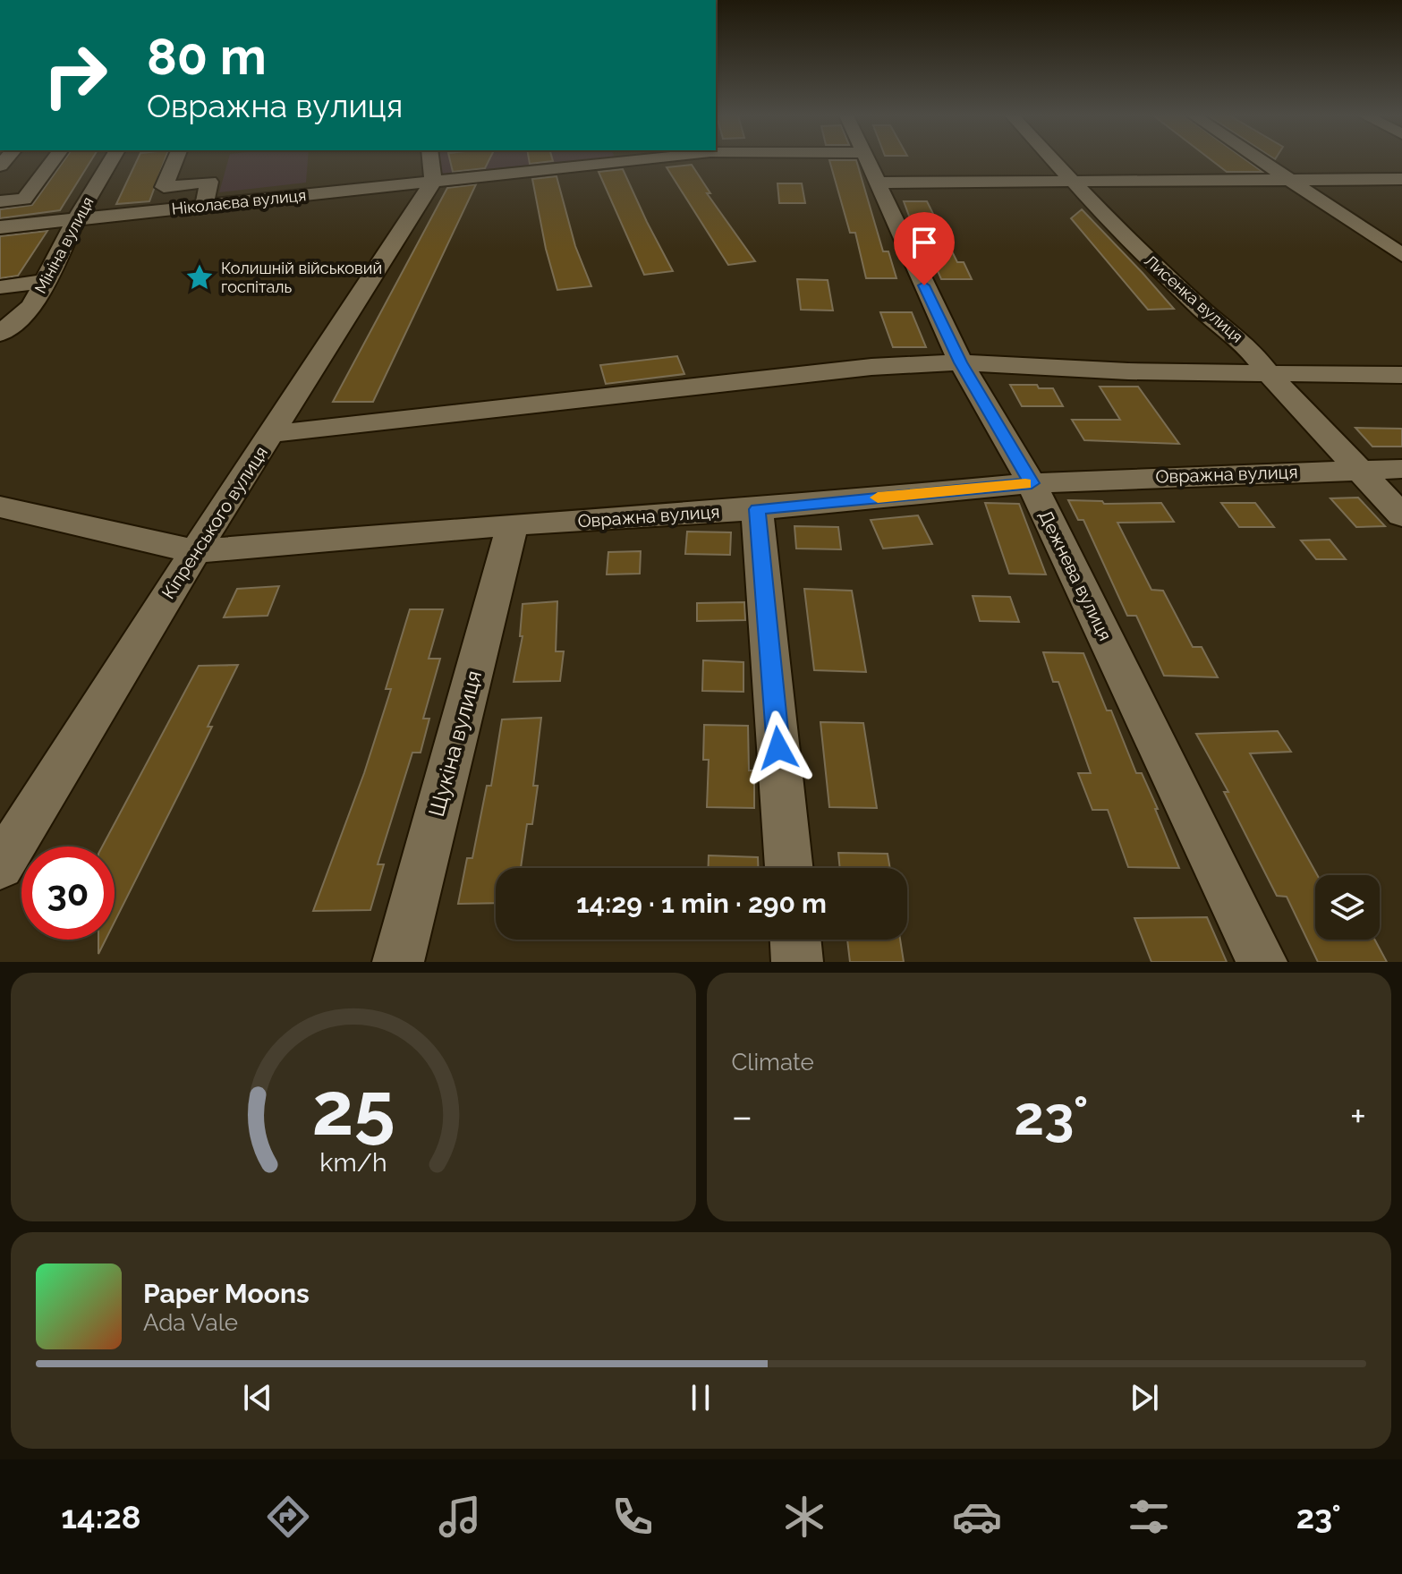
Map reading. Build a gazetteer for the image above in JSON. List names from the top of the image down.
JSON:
{
  "streets": {
    "street": [
      "Ніколаєва вулиця",
      "Мініна вулиця",
      "Лисенка вулиця",
      "Овражна вулиця",
      "Кіпренського вулиця",
      "Дежнева вулиця",
      "Щукіна вулиця"
    ]
  },
  "crossings": [
    ["Ніколаєва вулиця", "Мініна вулиця"],
    ["Ніколаєва вулиця", "Лисенка вулиця"],
    ["Ніколаєва вулиця", "Кіпренського вулиця"],
    ["Ніколаєва вулиця", "Дежнева вулиця"],
    ["Лисенка вулиця", "Овражна вулиця"],
    ["Овражна вулиця", "Кіпренського вулиця"],
    ["Овражна вулиця", "Дежнева вулиця"],
    ["Овражна вулиця", "Щукіна вулиця"]
  ],
  "places": {
    "place": ["Колишній військовий госпіталь"]
  },
  "page": {
    "turn": ["80 m", "Овражна вулиця"],
    "limit": "30",
    "trip": "14:29 · 1 min · 290 m",
    "tile": "Climate",
    "heat": ["−", "23°", "+"],
    "song": ["Paper Moons", "Ada Vale"],
    "tabs": ["14:28", "23°"],
    "gauge": ["25", "km/h"]
  }
}
